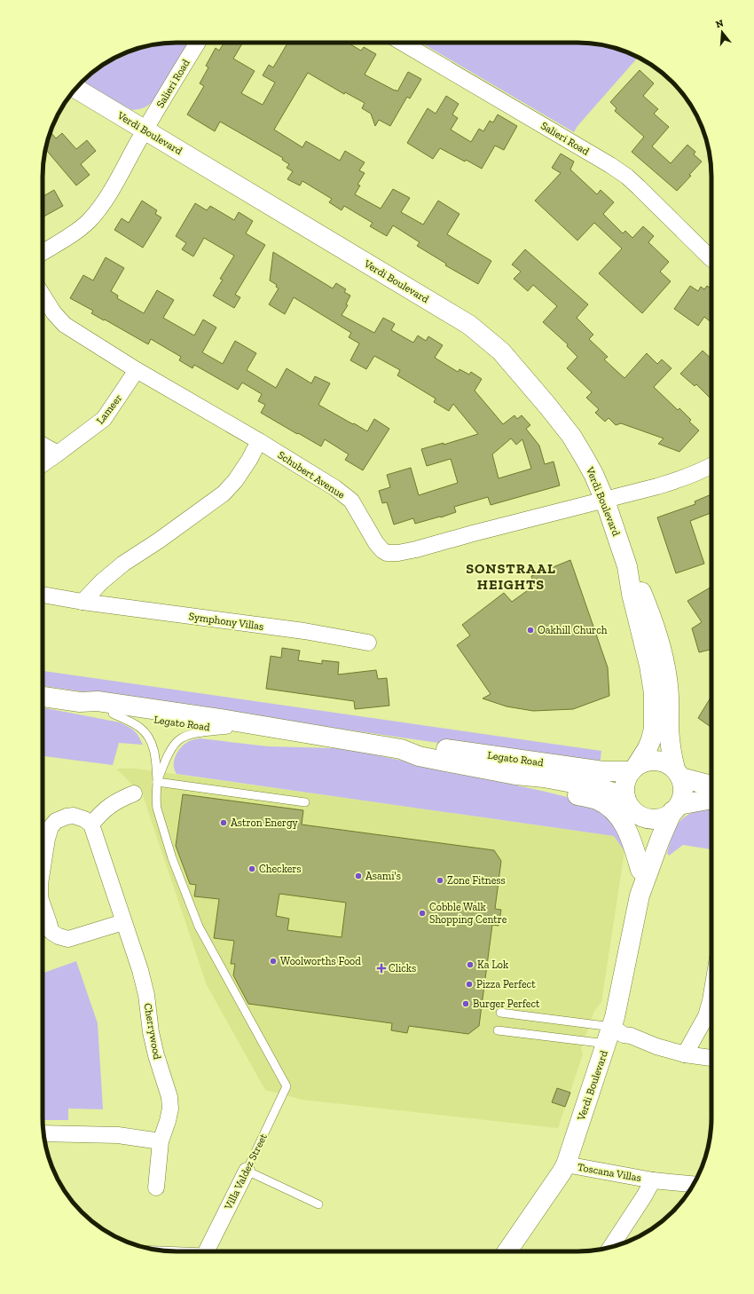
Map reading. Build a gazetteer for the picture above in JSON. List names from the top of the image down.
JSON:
{
  "streets": {
    "street": [
      "Salieri Road",
      "Verdi Boulevard",
      "Lameer",
      "Schubert Avenue",
      "Symphony Villas",
      "Legato Road",
      "Cherrywood",
      "Villa Valdez Street",
      "Toscana Villas"
    ]
  },
  "crossings": [
    ["Salieri Road", "Verdi Boulevard"],
    ["Verdi Boulevard", "Schubert Avenue"],
    ["Verdi Boulevard", "Legato Road"],
    ["Verdi Boulevard", "Toscana Villas"],
    ["Lameer", "Schubert Avenue"]
  ],
  "districts": ["SONSTRAAL HEIGHTS"],
  "places": {
    "other": [
      "Oakhill Church",
      "Astron Energy",
      "Checkers",
      "Asami's",
      "Zone Fitness",
      "Cobble Walk Shopping Centre",
      "Woolworths Food",
      "Ka Lok",
      "Pizza Perfect",
      "Burger Perfect"
    ],
    "health": ["Clicks"]
  },
  "north": "top"
}
